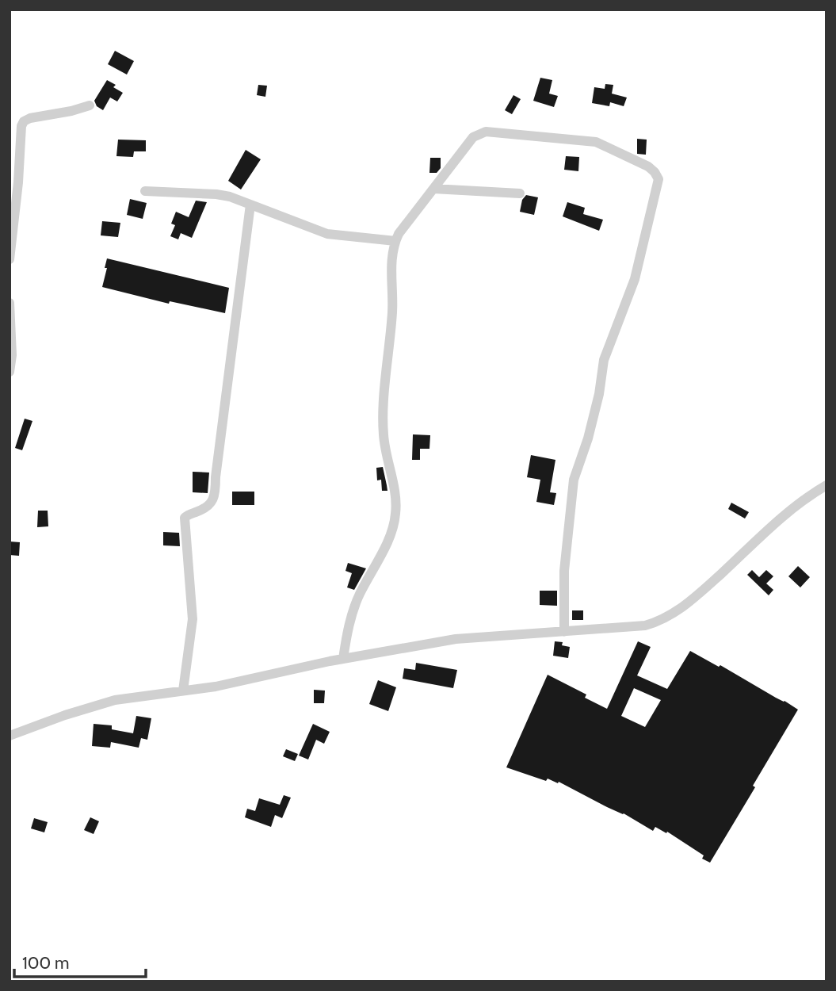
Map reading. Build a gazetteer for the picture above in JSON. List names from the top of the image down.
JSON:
{
  "scale_bar": "100 m"
}
